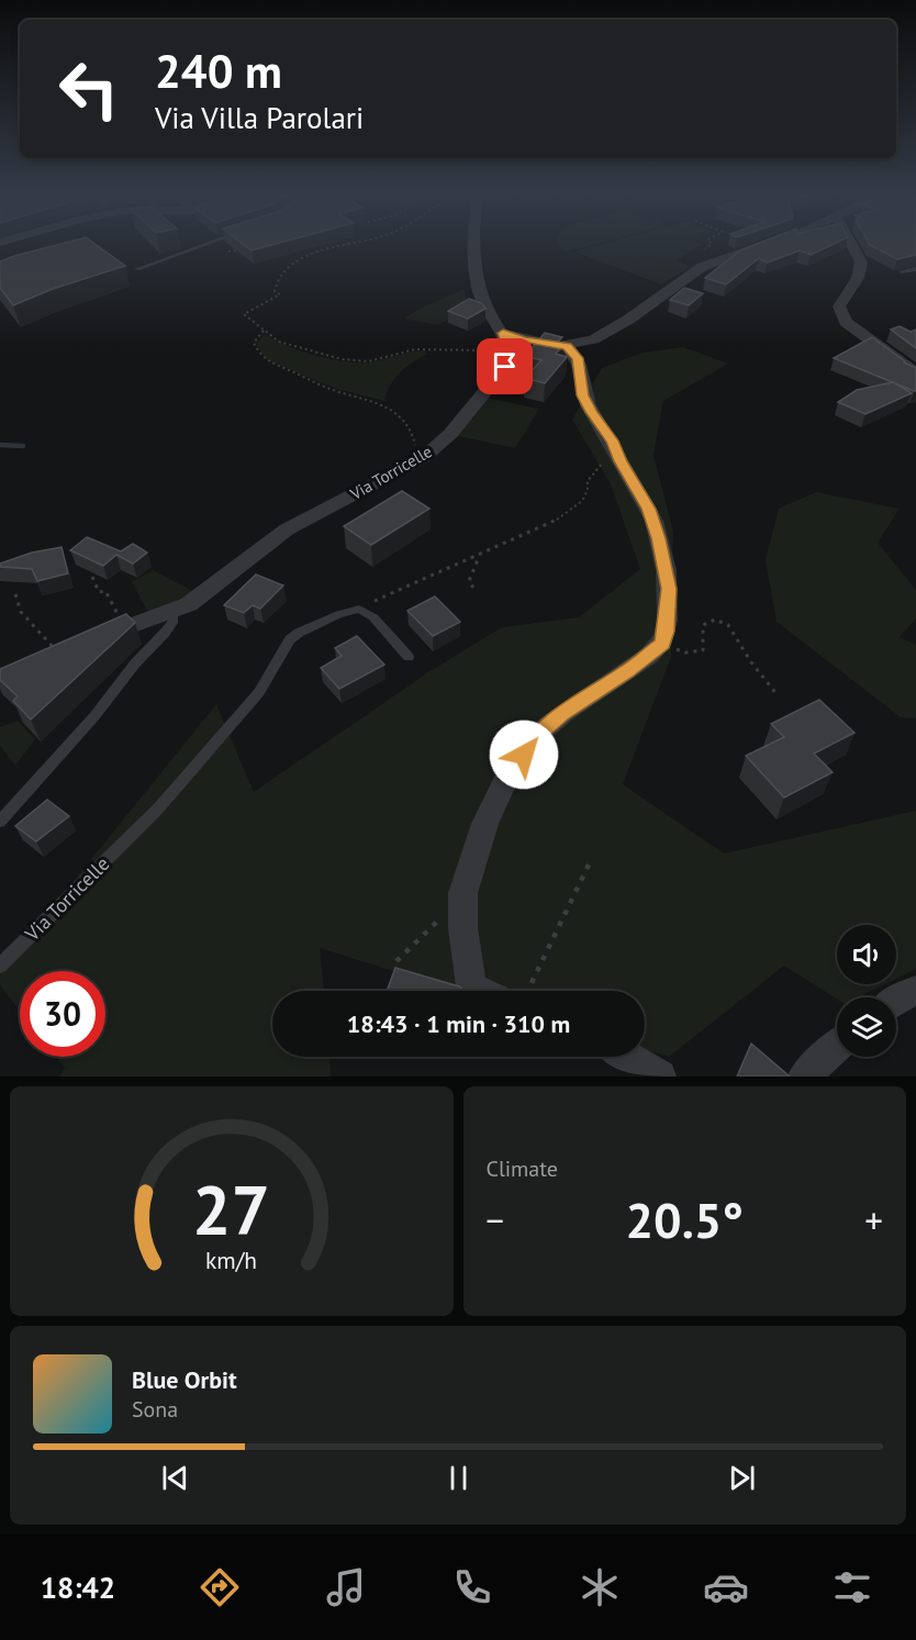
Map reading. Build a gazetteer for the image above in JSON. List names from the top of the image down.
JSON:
{
  "streets": {
    "street": ["Via Torricelle"]
  },
  "page": {
    "turn": ["240 m", "Via Villa Parolari"],
    "limit": "30",
    "trip": "18:43 · 1 min · 310 m",
    "tile": "Climate",
    "heat": ["−", "20.5°", "+"],
    "song": ["Blue Orbit", "Sona"],
    "tabs": "18:42",
    "gauge": ["27", "km/h"]
  }
}
